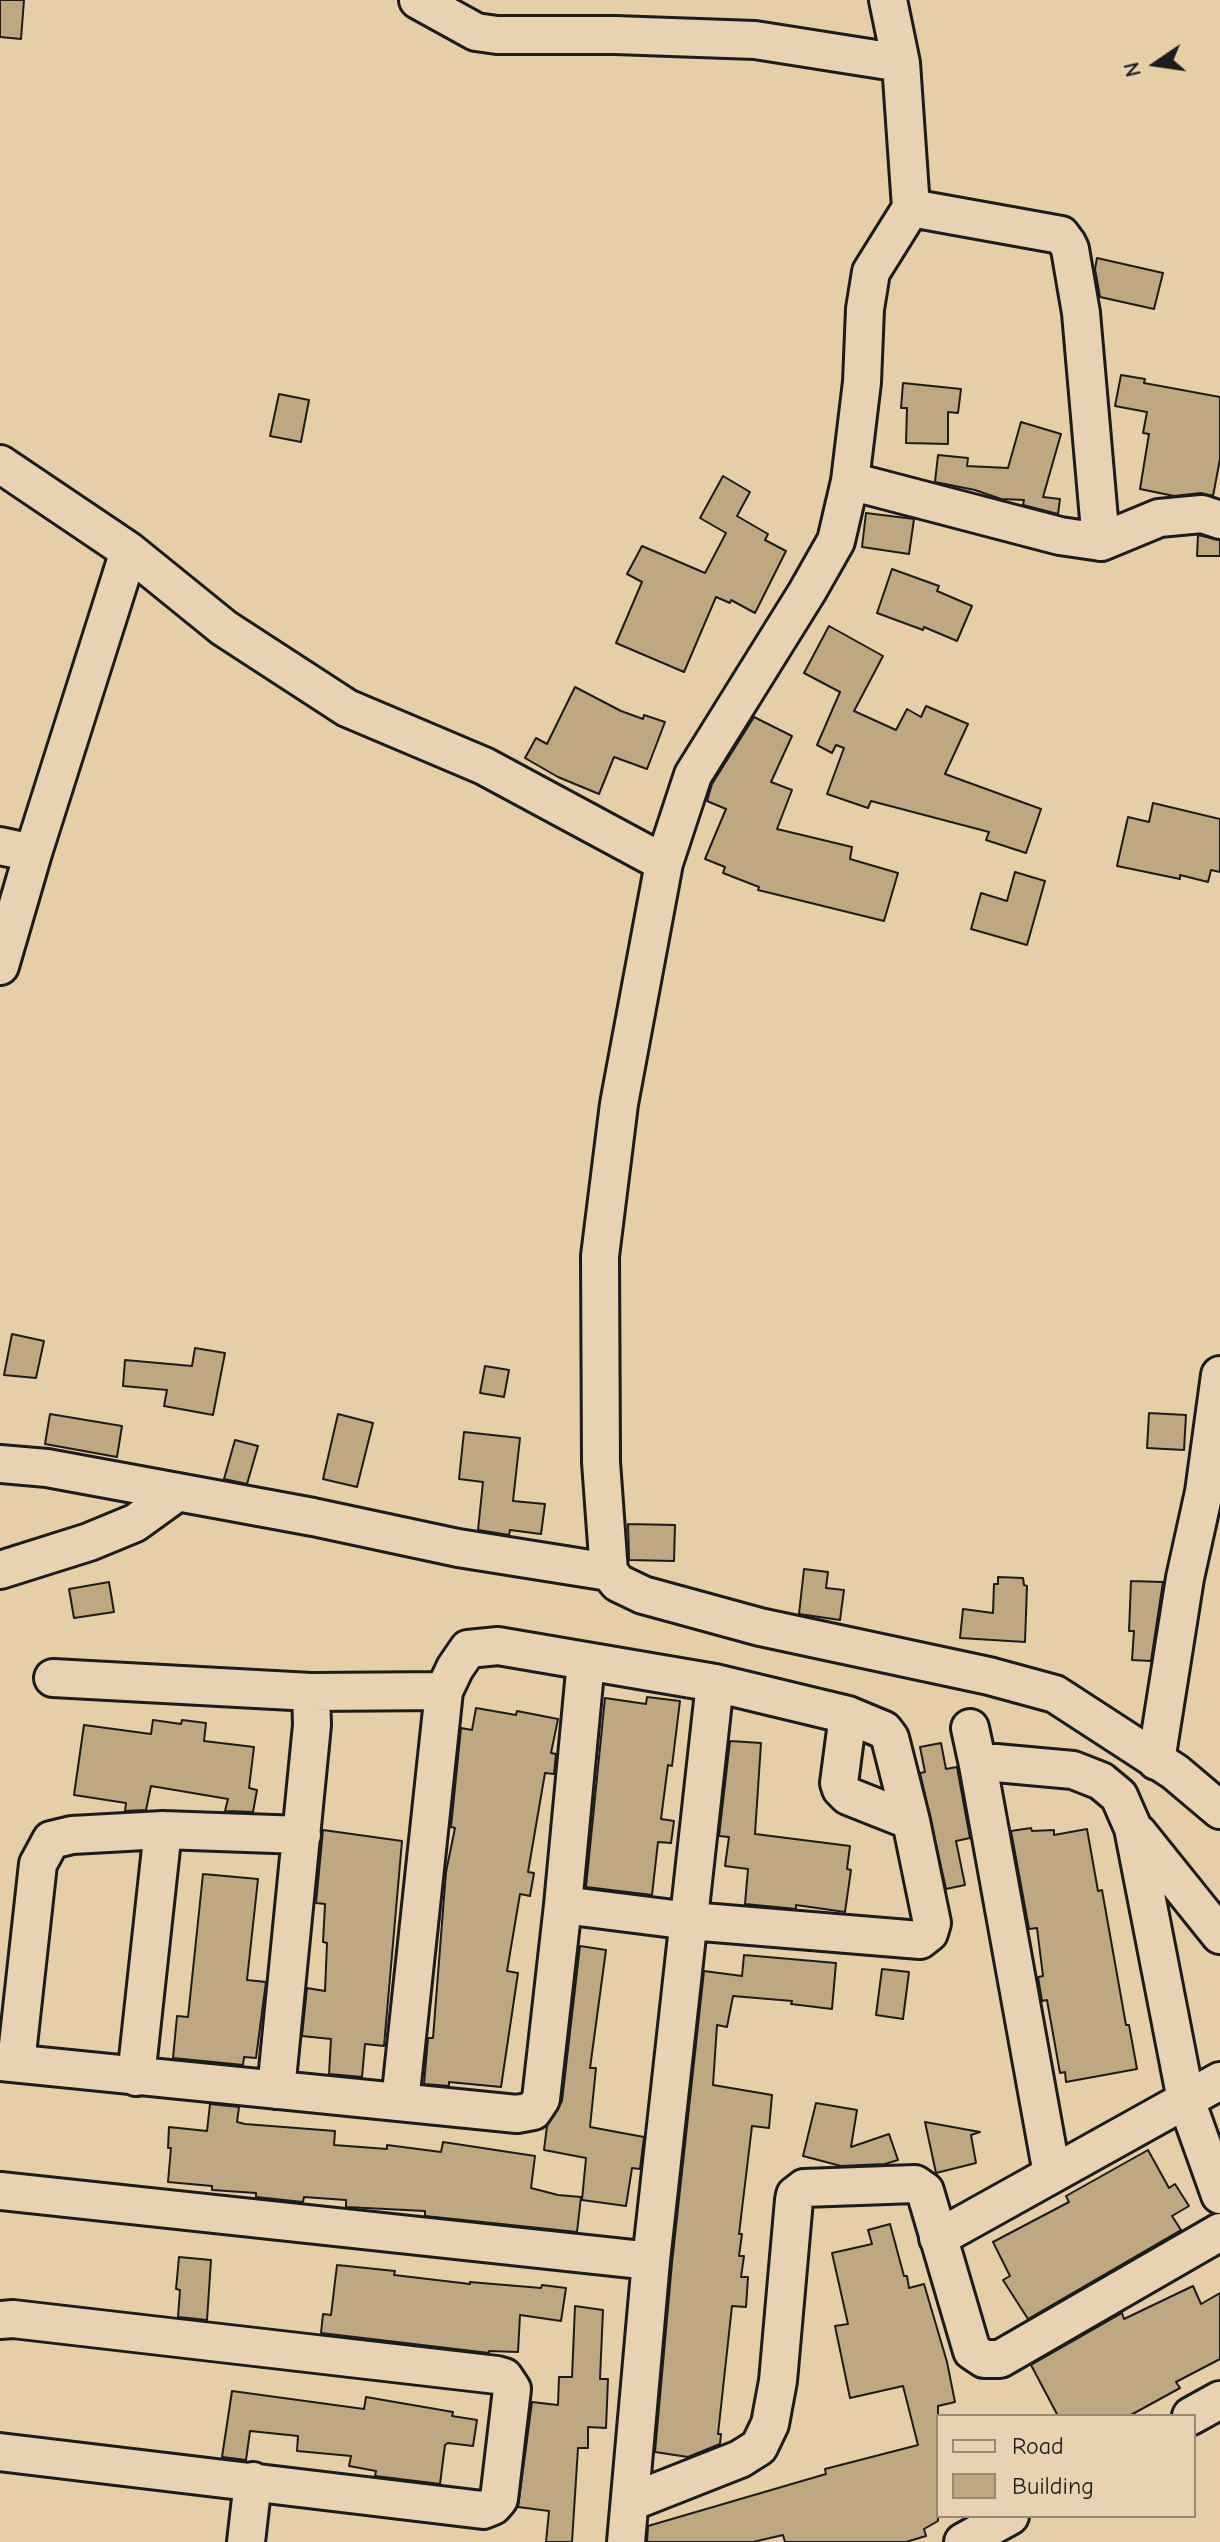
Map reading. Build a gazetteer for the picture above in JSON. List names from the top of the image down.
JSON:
{
  "legend": ["Road", "Building"],
  "north": "left"
}
